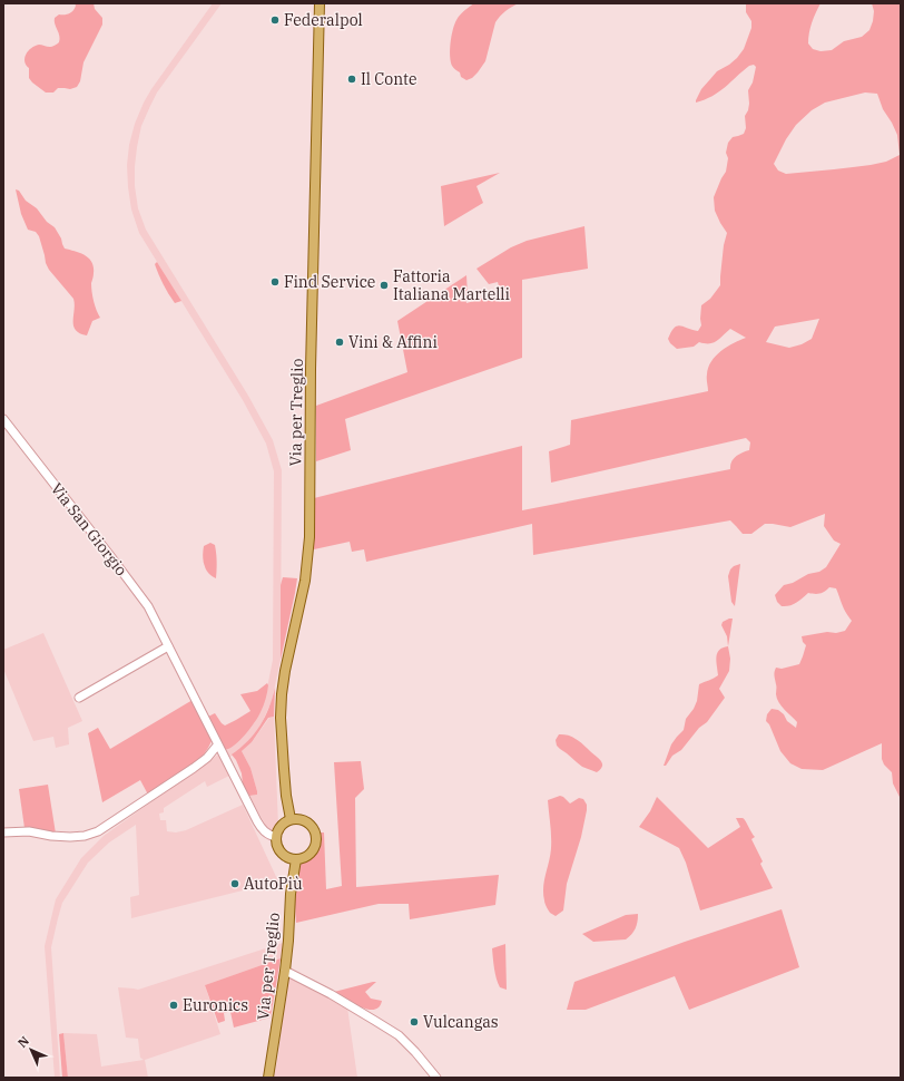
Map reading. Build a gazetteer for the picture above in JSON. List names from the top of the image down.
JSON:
{
  "streets": {
    "main road": ["Via per Treglio"],
    "street": ["Via San Giorgio"]
  },
  "crossings": [
    ["Via per Treglio", "Via San Giorgio"]
  ],
  "places": [
    "Federalpol",
    "Il Conte",
    "Find Service",
    "Fattoria Italiana Martelli",
    "Vini & Affini",
    "AutoPiù",
    "Euronics",
    "Vulcangas"
  ],
  "north": "top left"
}
